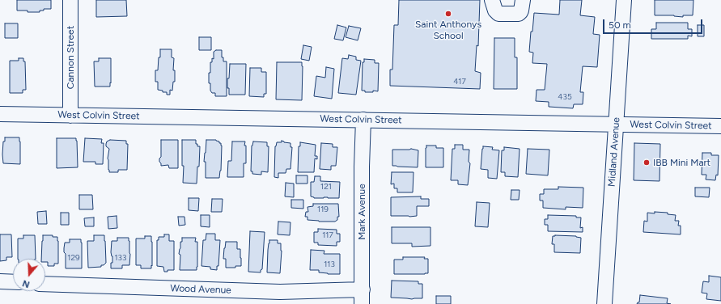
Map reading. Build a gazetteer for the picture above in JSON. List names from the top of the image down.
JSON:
{
  "streets": {
    "street": [
      "Cannon Street",
      "West Colvin Street",
      "Midland Avenue",
      "Mark Avenue",
      "Wood Avenue"
    ]
  },
  "crossings": [
    ["Cannon Street", "West Colvin Street"],
    ["West Colvin Street", "Midland Avenue"],
    ["West Colvin Street", "Mark Avenue"],
    ["Mark Avenue", "Wood Avenue"]
  ],
  "places": ["Saint Anthonys School", "IBB Mini Mart"],
  "house_numbers": [
    "417",
    "435",
    "121",
    "119",
    "117",
    "129",
    "133",
    "113"
  ],
  "scale_bar": "50 m",
  "north": "bottom"
}
